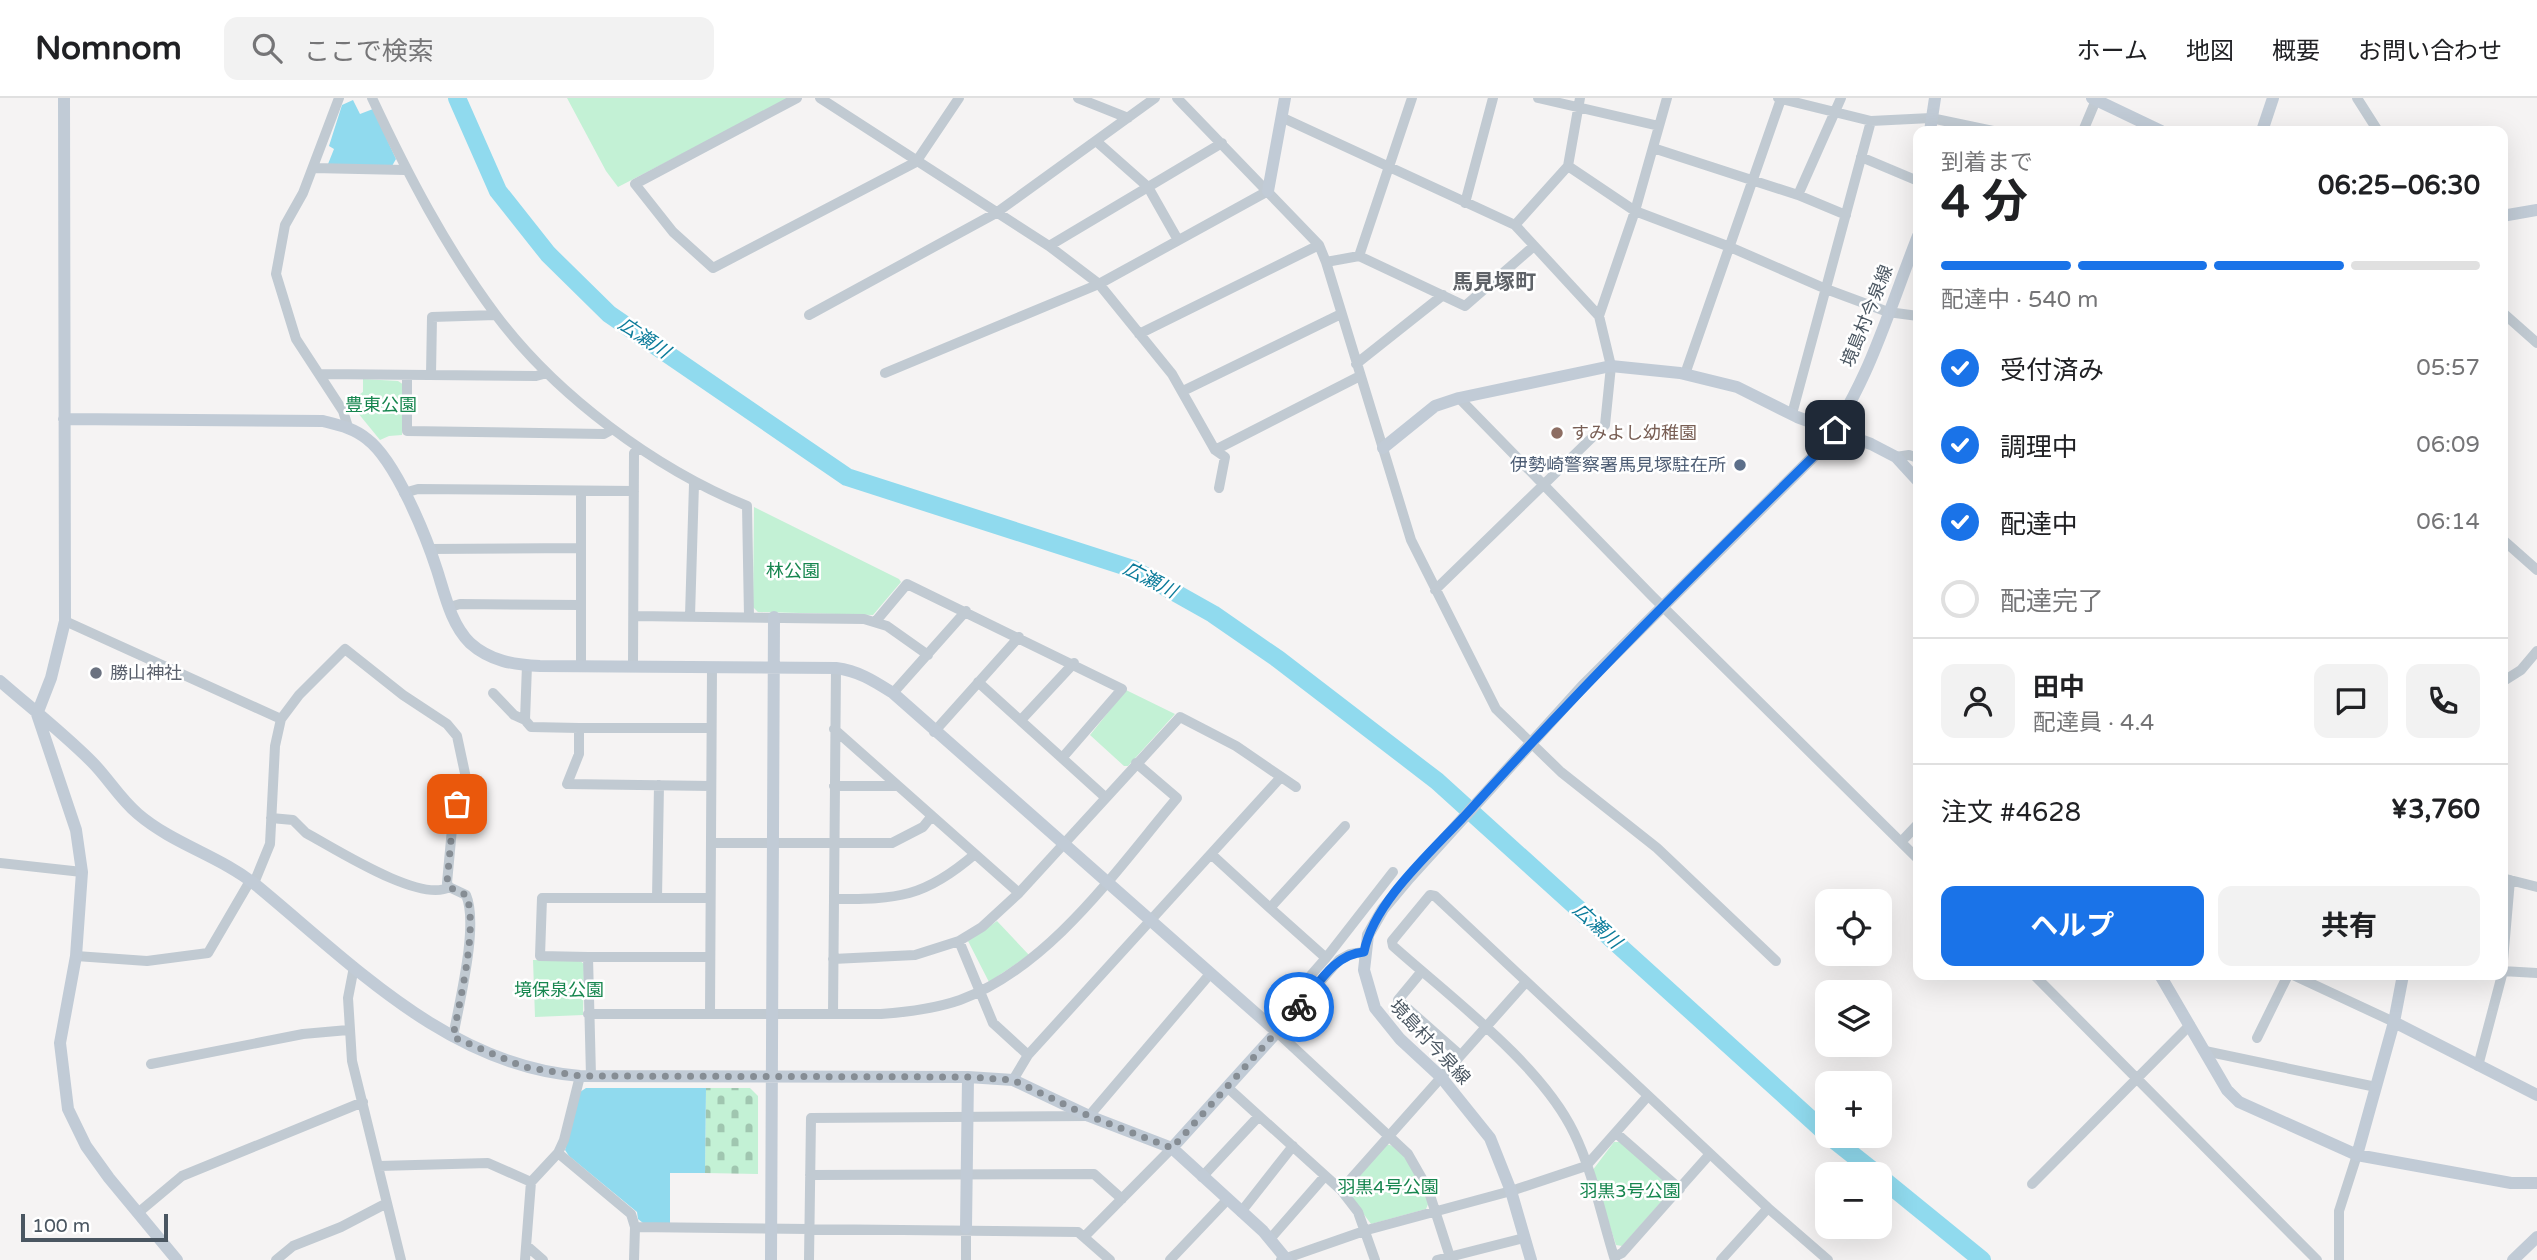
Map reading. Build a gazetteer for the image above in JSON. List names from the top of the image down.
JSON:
{
  "streets": {
    "street": ["境島村今泉線"]
  },
  "districts": ["馬見塚町"],
  "water": ["広瀬川"],
  "parks": [
    "豊東公園",
    "林公園",
    "境保泉公園",
    "羽黒4号公園",
    "羽黒3号公園"
  ],
  "places": ["すみよし幼稚園", "伊勢崎警察署馬見塚駐在所", "勝山神社"],
  "scale_bar": "100 m",
  "page": {
    "header": "Nomnom",
    "search": "ここで検索",
    "nav": [
      "ホーム",
      "地図",
      "概要",
      "お問い合わせ"
    ],
    "heading": ["4 分", "到着まで", "06:25–06:30"],
    "panel": [
      "田中",
      "配達員 · 4.4",
      "注文 #4628",
      "¥3,760"
    ],
    "bar": "配達中 · 540 m",
    "list": [
      ["受付済み", "05:57"],
      ["調理中", "06:09"],
      ["配達中", "06:14"],
      "配達完了"
    ],
    "buttons": ["ヘルプ", "共有"],
    "map_buttons": ["+", "−"],
    "scale": "100 m"
  }
}
